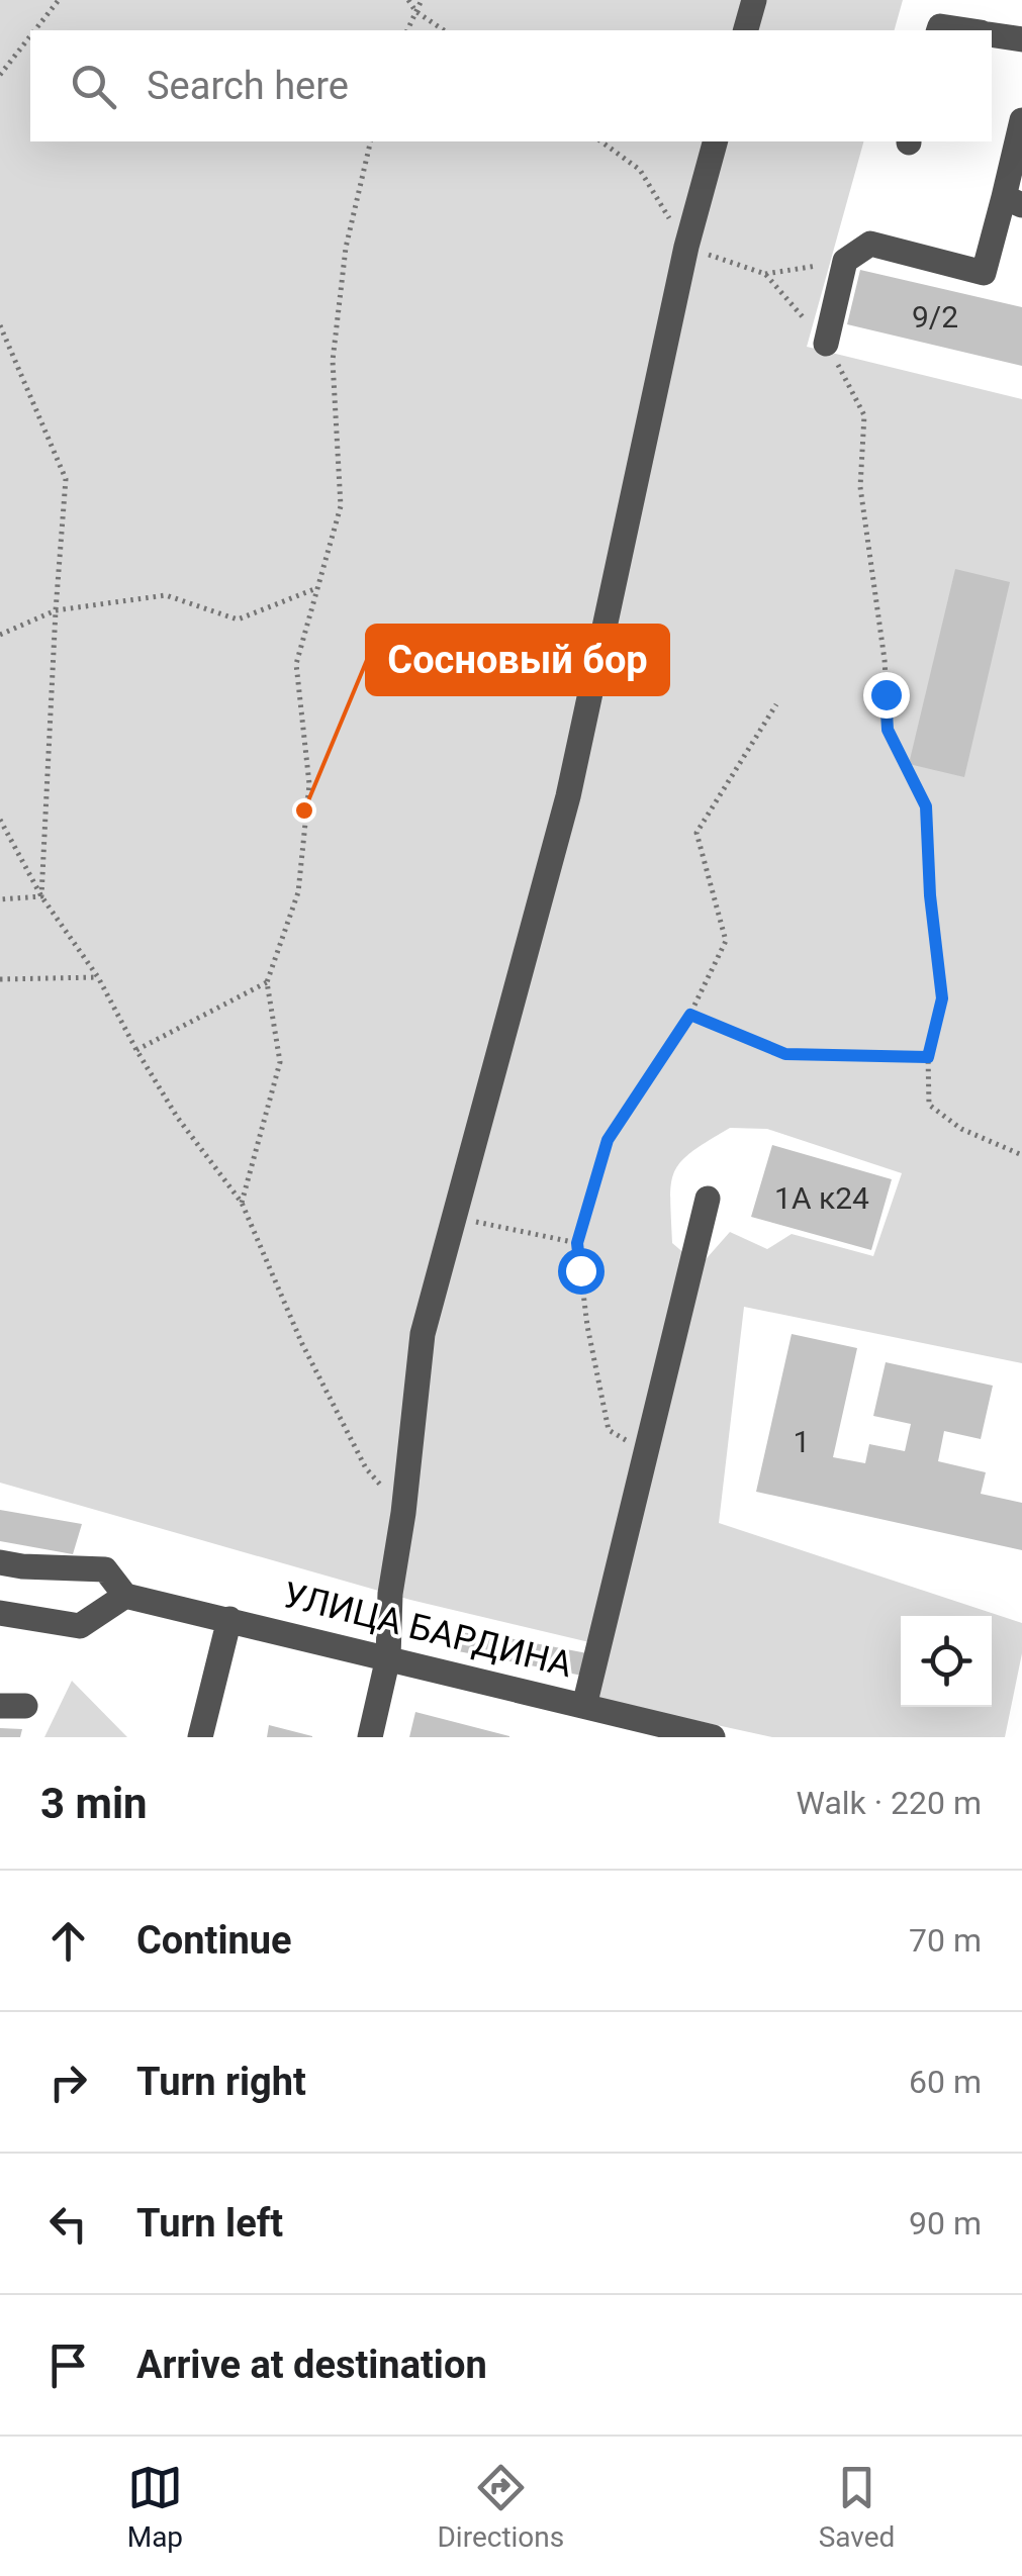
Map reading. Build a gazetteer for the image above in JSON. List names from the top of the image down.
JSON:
{
  "streets": {
    "street": ["УЛИЦА БАРДИНА"]
  },
  "places": ["Сосновый бор"],
  "house_numbers": ["9/2", "1А к24", "1"],
  "page": {
    "search": "Search here",
    "heading": ["3 min", "Walk · 220 m"],
    "list": [
      ["Continue", "70 m"],
      ["Turn right", "60 m"],
      ["Turn left", "90 m"],
      "Arrive at destination"
    ],
    "nav": ["Map", "Directions", "Saved"]
  }
}
